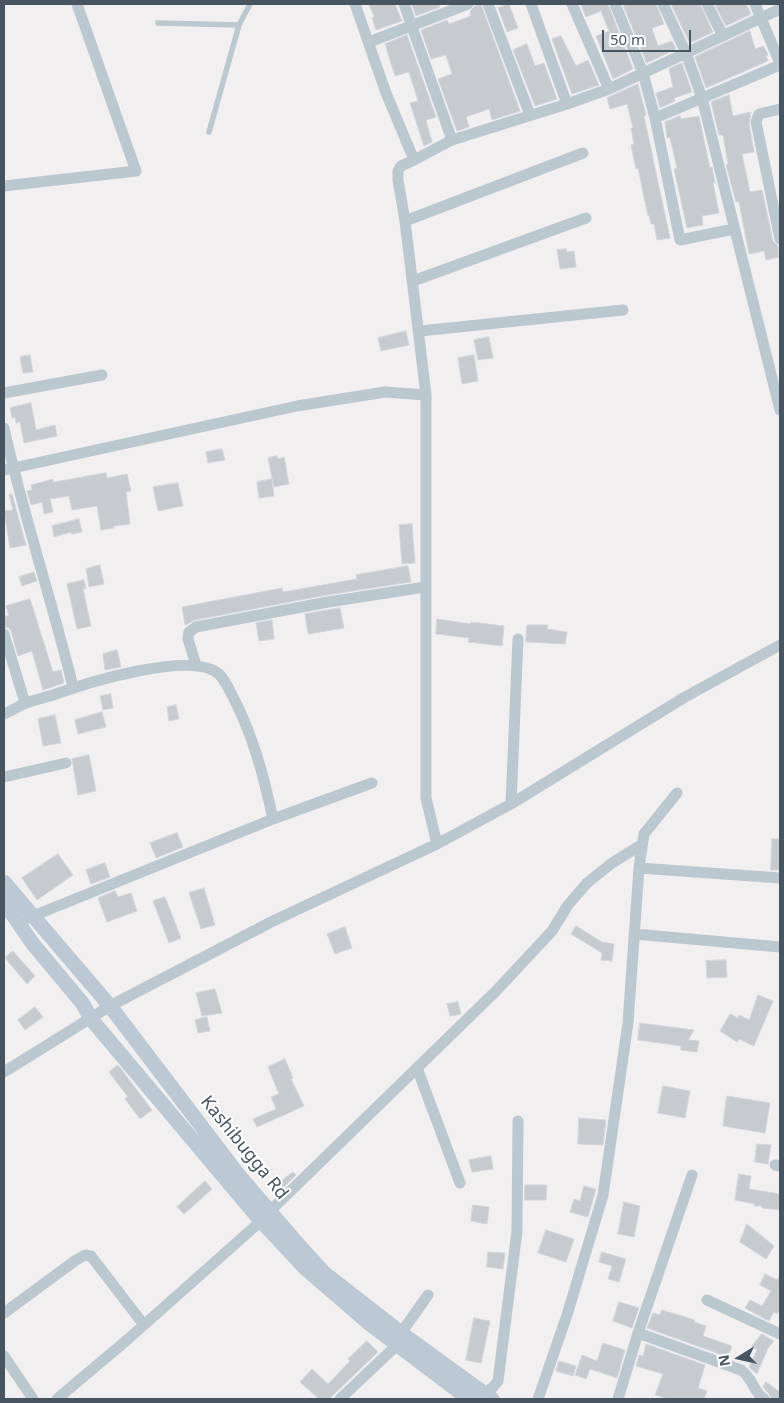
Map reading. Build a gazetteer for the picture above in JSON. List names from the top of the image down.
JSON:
{
  "streets": {
    "main road": ["Kashibugga Rd"]
  },
  "scale_bar": "50 m",
  "north": "left"
}
